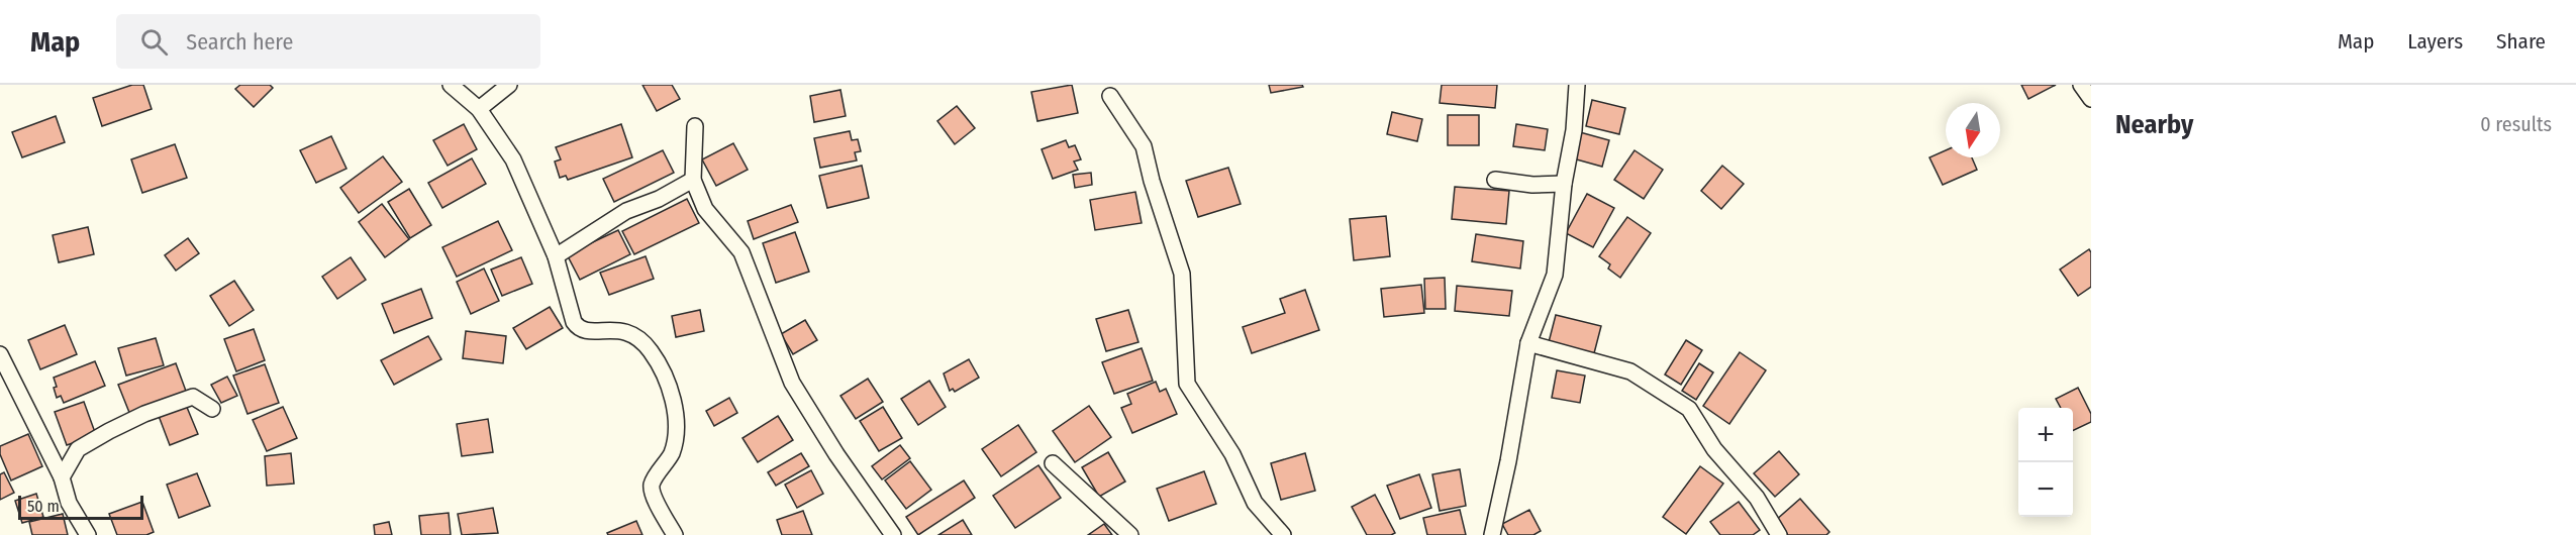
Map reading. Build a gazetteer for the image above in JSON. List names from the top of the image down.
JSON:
{
  "scale_bar": "50 m",
  "north": "bottom",
  "page": {
    "header": "Map",
    "search": "Search here",
    "nav": ["Map", "Layers", "Share"],
    "heading": ["Nearby", "0 results"],
    "map_buttons": ["+", "−"],
    "scale": "50 m"
  }
}
